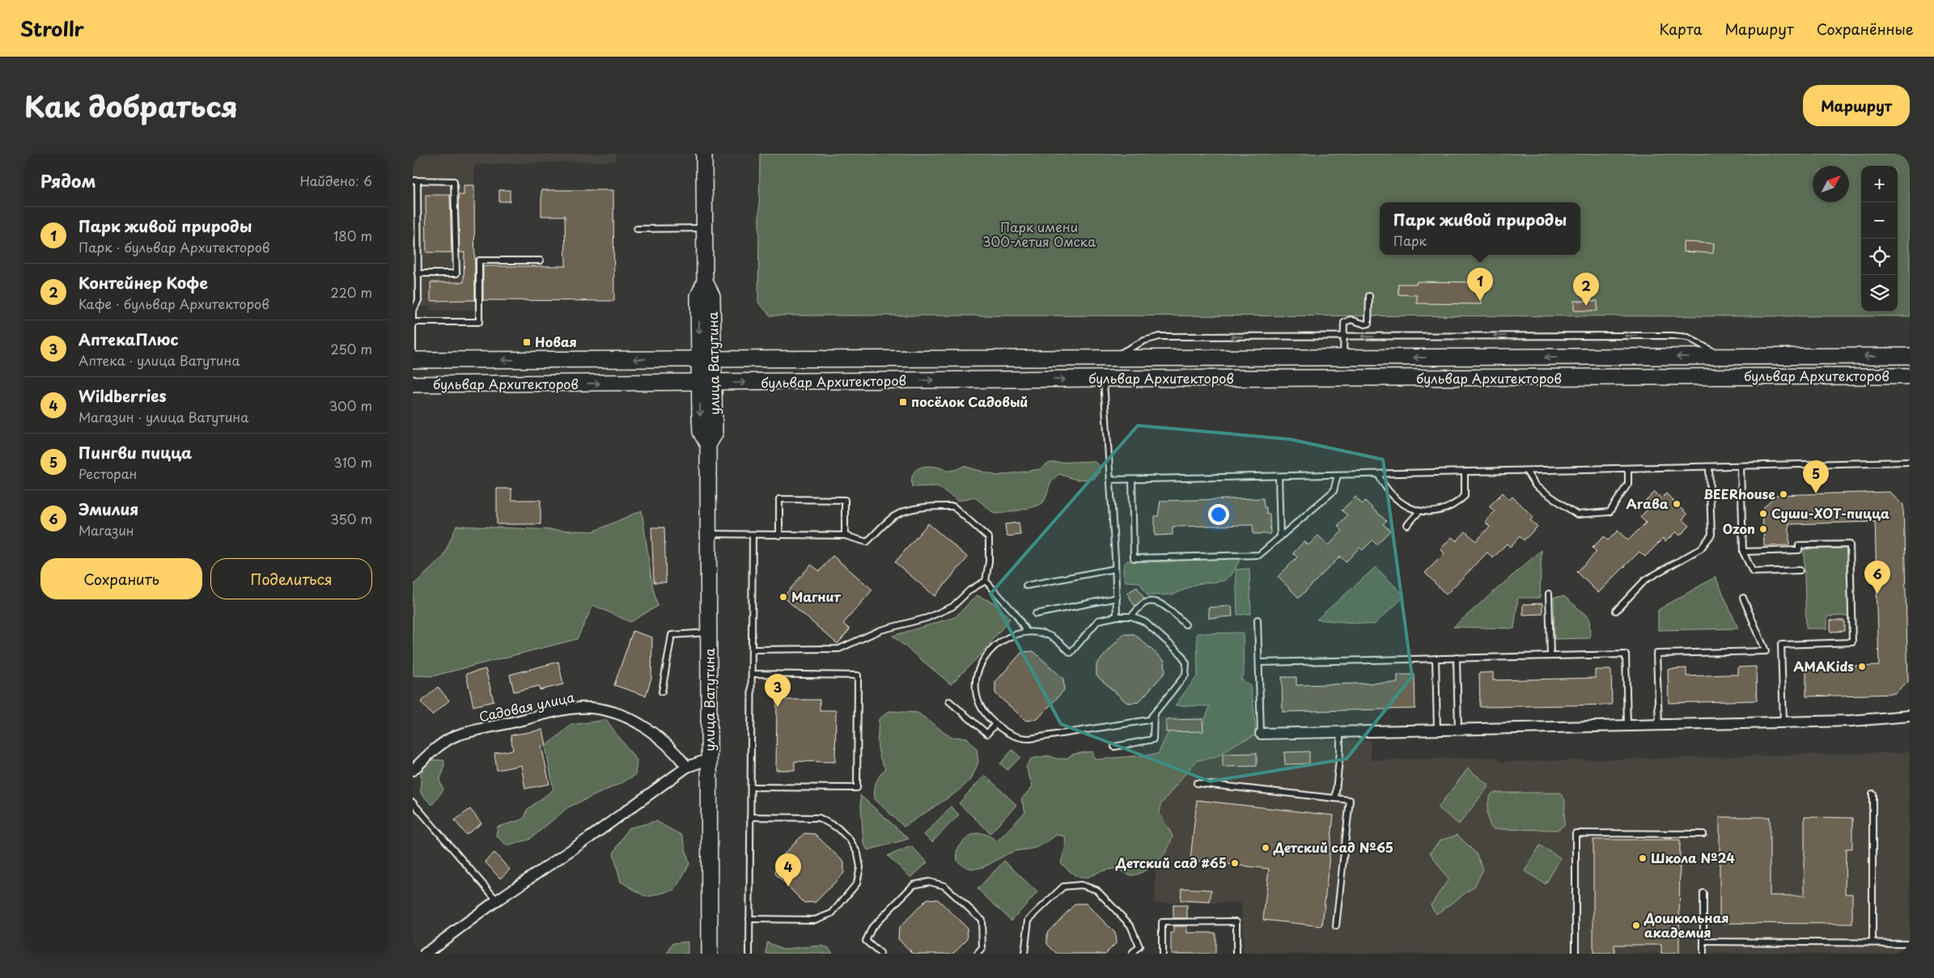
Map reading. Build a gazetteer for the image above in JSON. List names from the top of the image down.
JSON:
{
  "streets": {
    "main road": ["улица Ватутина", "бульвар Архитекторов"],
    "street": ["Садовая улица"]
  },
  "crossings": [
    ["улица Ватутина", "бульвар Архитекторов"]
  ],
  "parks": ["Парк имени 300-летия Омска"],
  "places": {
    "transit": ["Новая", "посёлок Садовый"],
    "other": [
      "BEERhouse",
      "Агава",
      "Суши-ХОТ-пицца",
      "Ozon",
      "Магнит",
      "AMAKids",
      "Детский сад №65",
      "Школа №24",
      "Детский сад #65",
      "Дошкольная академия"
    ]
  },
  "north": "top right",
  "page": {
    "header": "Strollr",
    "nav": ["Карта", "Маршрут", "Сохранённые"],
    "title": "Как добраться",
    "buttons": [
      "Маршрут",
      ["Сохранить", "Поделиться"]
    ],
    "heading": ["Рядом", "Найдено: 6"],
    "map_buttons": ["+", "−"],
    "popup": ["Парк живой природы", "Парк"],
    "list": [
      {
        "mark": "1",
        "name": "Парк живой природы",
        "note": "Парк · бульвар Архитекторов",
        "value": "180 m"
      },
      {
        "mark": "2",
        "name": "Контейнер Кофе",
        "note": "Кафе · бульвар Архитекторов",
        "value": "220 m"
      },
      {
        "mark": "3",
        "name": "АптекаПлюс",
        "note": "Аптека · улица Ватутина",
        "value": "250 m"
      },
      {
        "mark": "4",
        "name": "Wildberries",
        "note": "Магазин · улица Ватутина",
        "value": "300 m"
      },
      {
        "mark": "5",
        "name": "Пингви пицца",
        "note": "Ресторан",
        "value": "310 m"
      },
      {
        "mark": "6",
        "name": "Эмилия",
        "note": "Магазин",
        "value": "350 m"
      }
    ],
    "pins": [
      "1",
      "2",
      "5",
      "6",
      "3",
      "4"
    ]
  }
}
